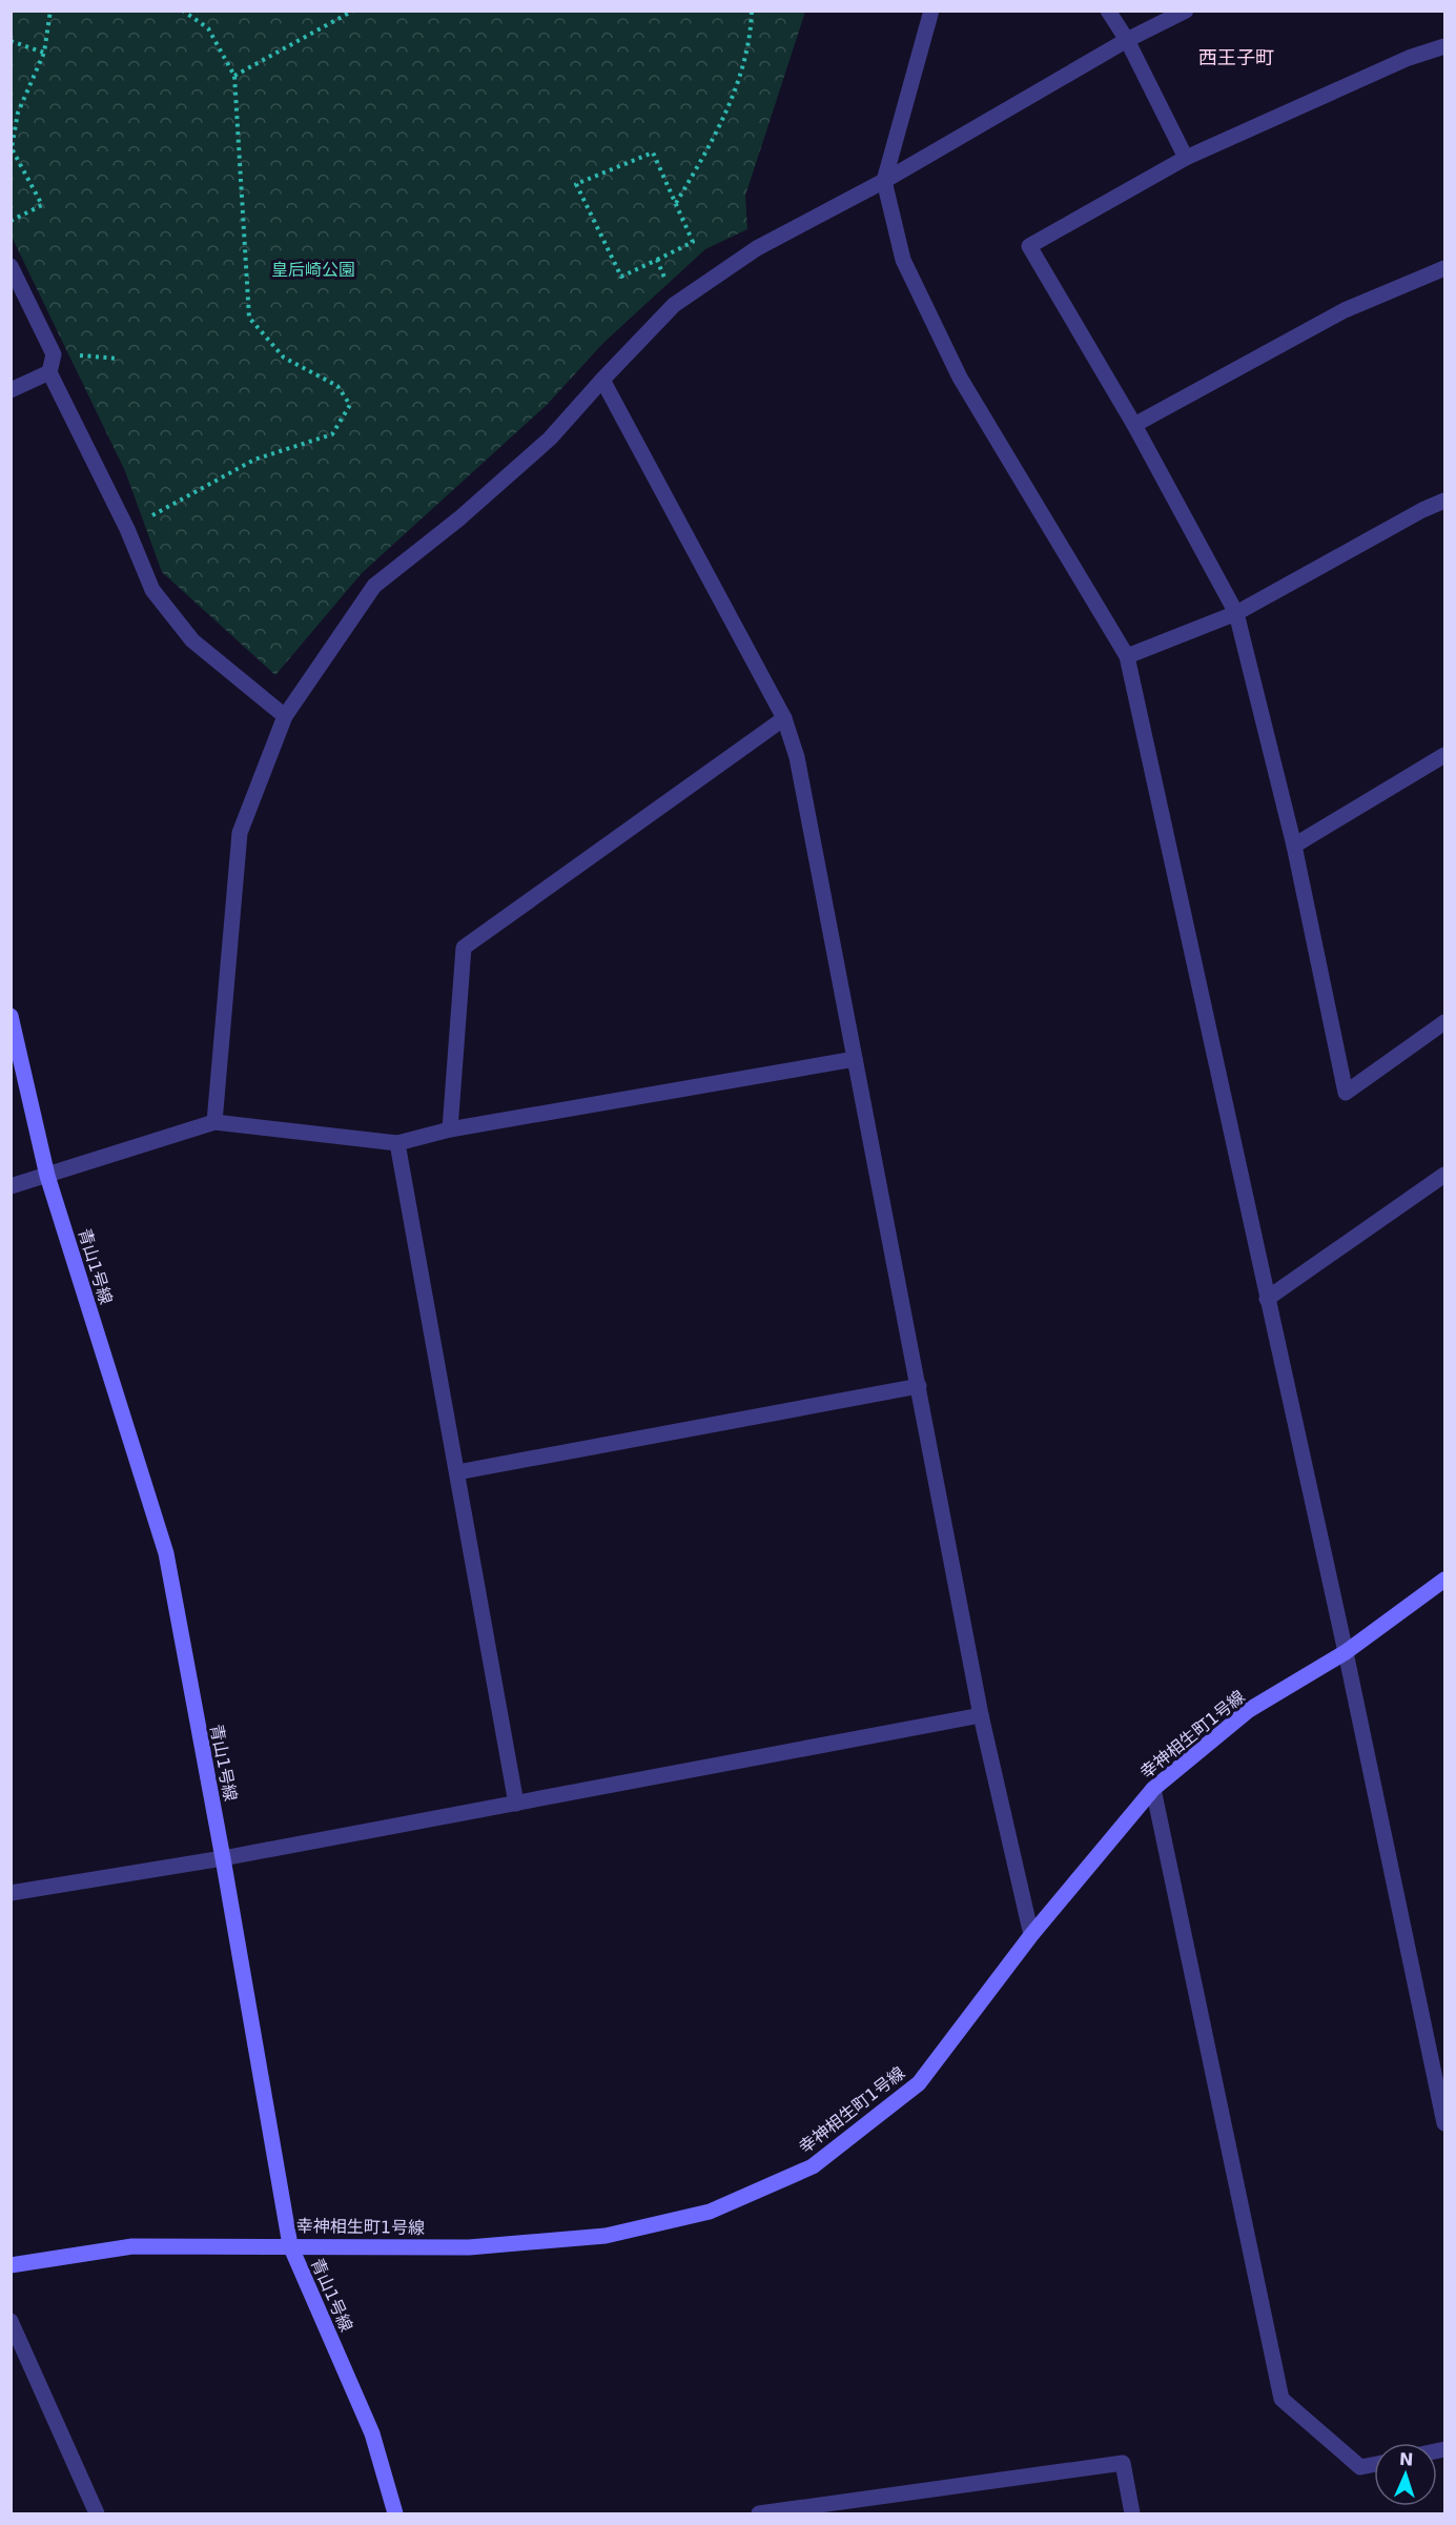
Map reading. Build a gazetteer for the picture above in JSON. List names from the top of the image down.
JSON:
{
  "streets": {
    "street": ["青山1号線", "幸神相生町1号線"]
  },
  "crossings": [
    ["青山1号線", "幸神相生町1号線"]
  ],
  "districts": ["西王子町"],
  "parks": ["皇后崎公園"],
  "north": "top"
}
